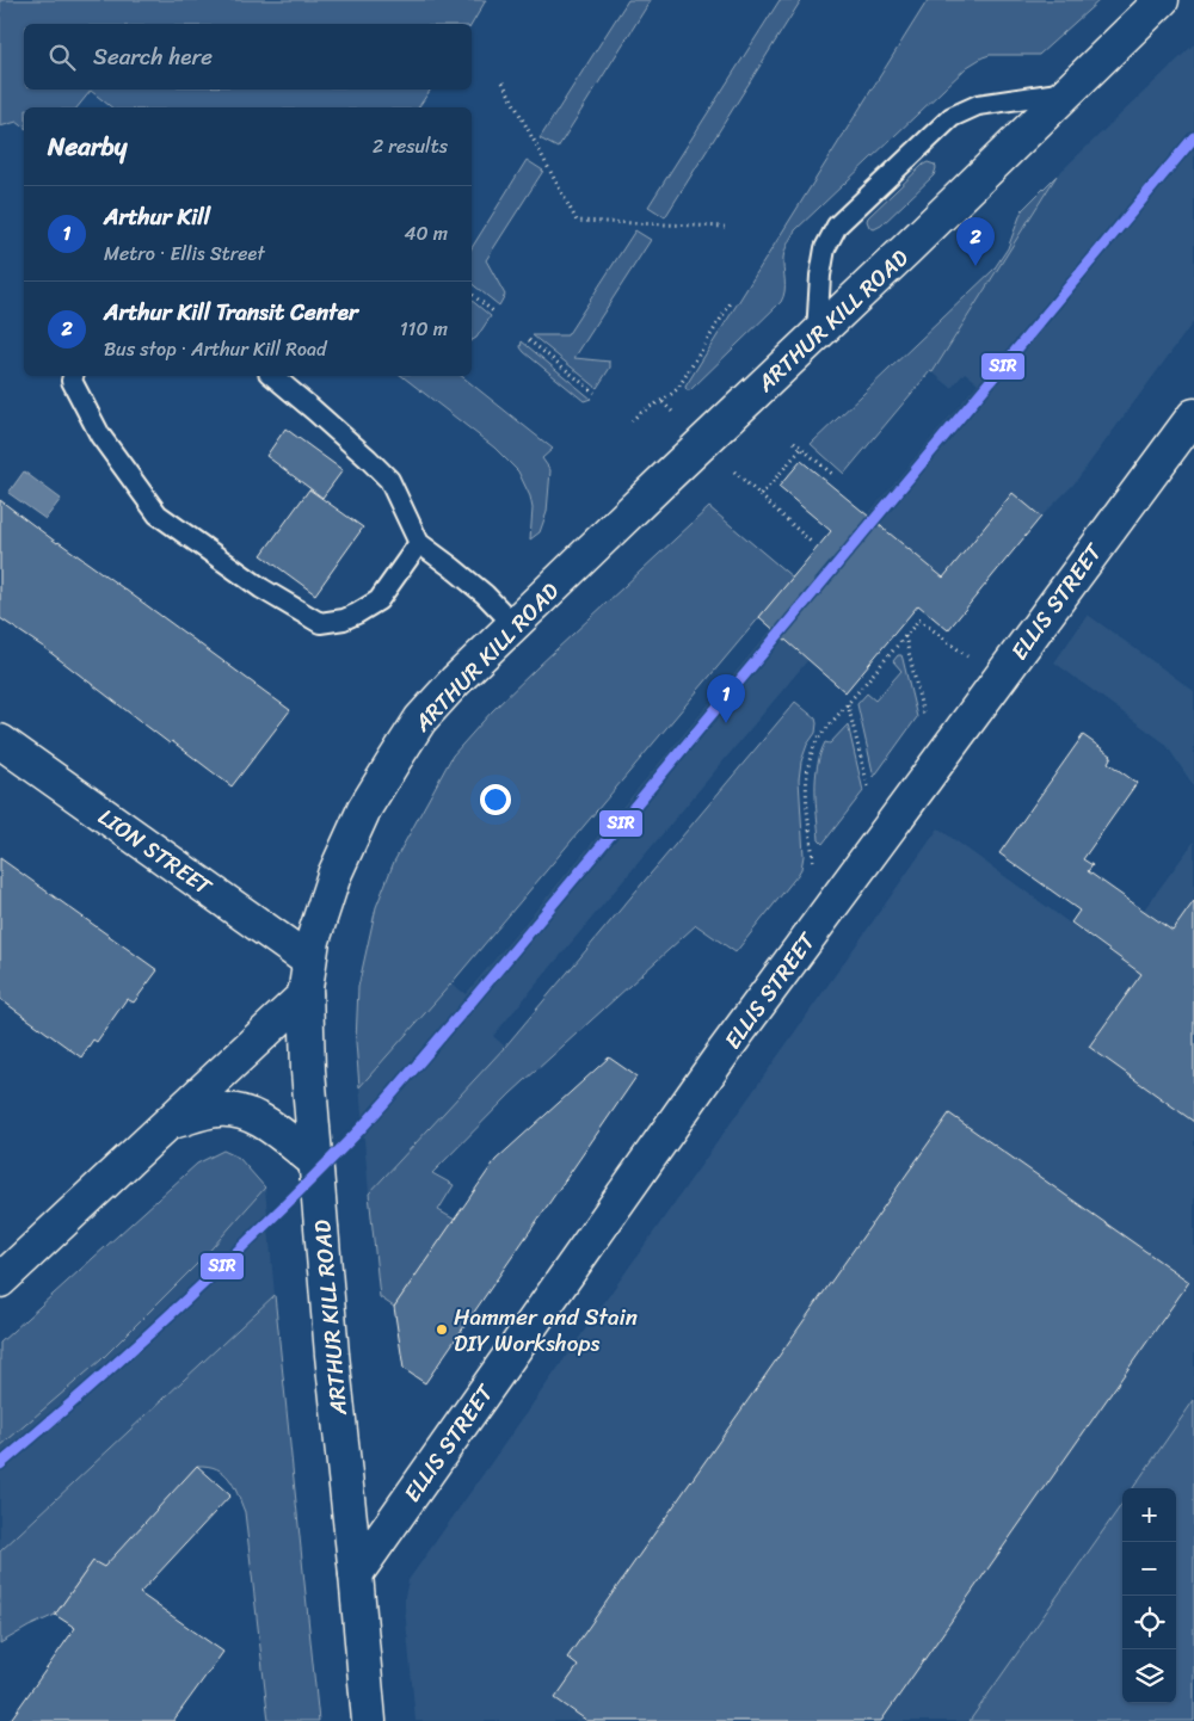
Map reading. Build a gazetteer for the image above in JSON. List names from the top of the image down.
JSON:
{
  "streets": {
    "street": ["ARTHUR KILL ROAD", "ELLIS STREET", "LION STREET"]
  },
  "crossings": [
    ["ARTHUR KILL ROAD", "ELLIS STREET"],
    ["ARTHUR KILL ROAD", "LION STREET"]
  ],
  "places": ["Hammer and Stain DIY Workshops"],
  "lines": ["transit line SIR"],
  "page": {
    "search": "Search here",
    "heading": ["Nearby", "2 results"],
    "list": [
      {
        "mark": "1",
        "name": "Arthur Kill",
        "note": "Metro · Ellis Street",
        "value": "40 m"
      },
      {
        "mark": "2",
        "name": "Arthur Kill Transit Center",
        "note": "Bus stop · Arthur Kill Road",
        "value": "110 m"
      }
    ],
    "pins": ["2", "1"],
    "map_buttons": ["+", "−"]
  }
}
